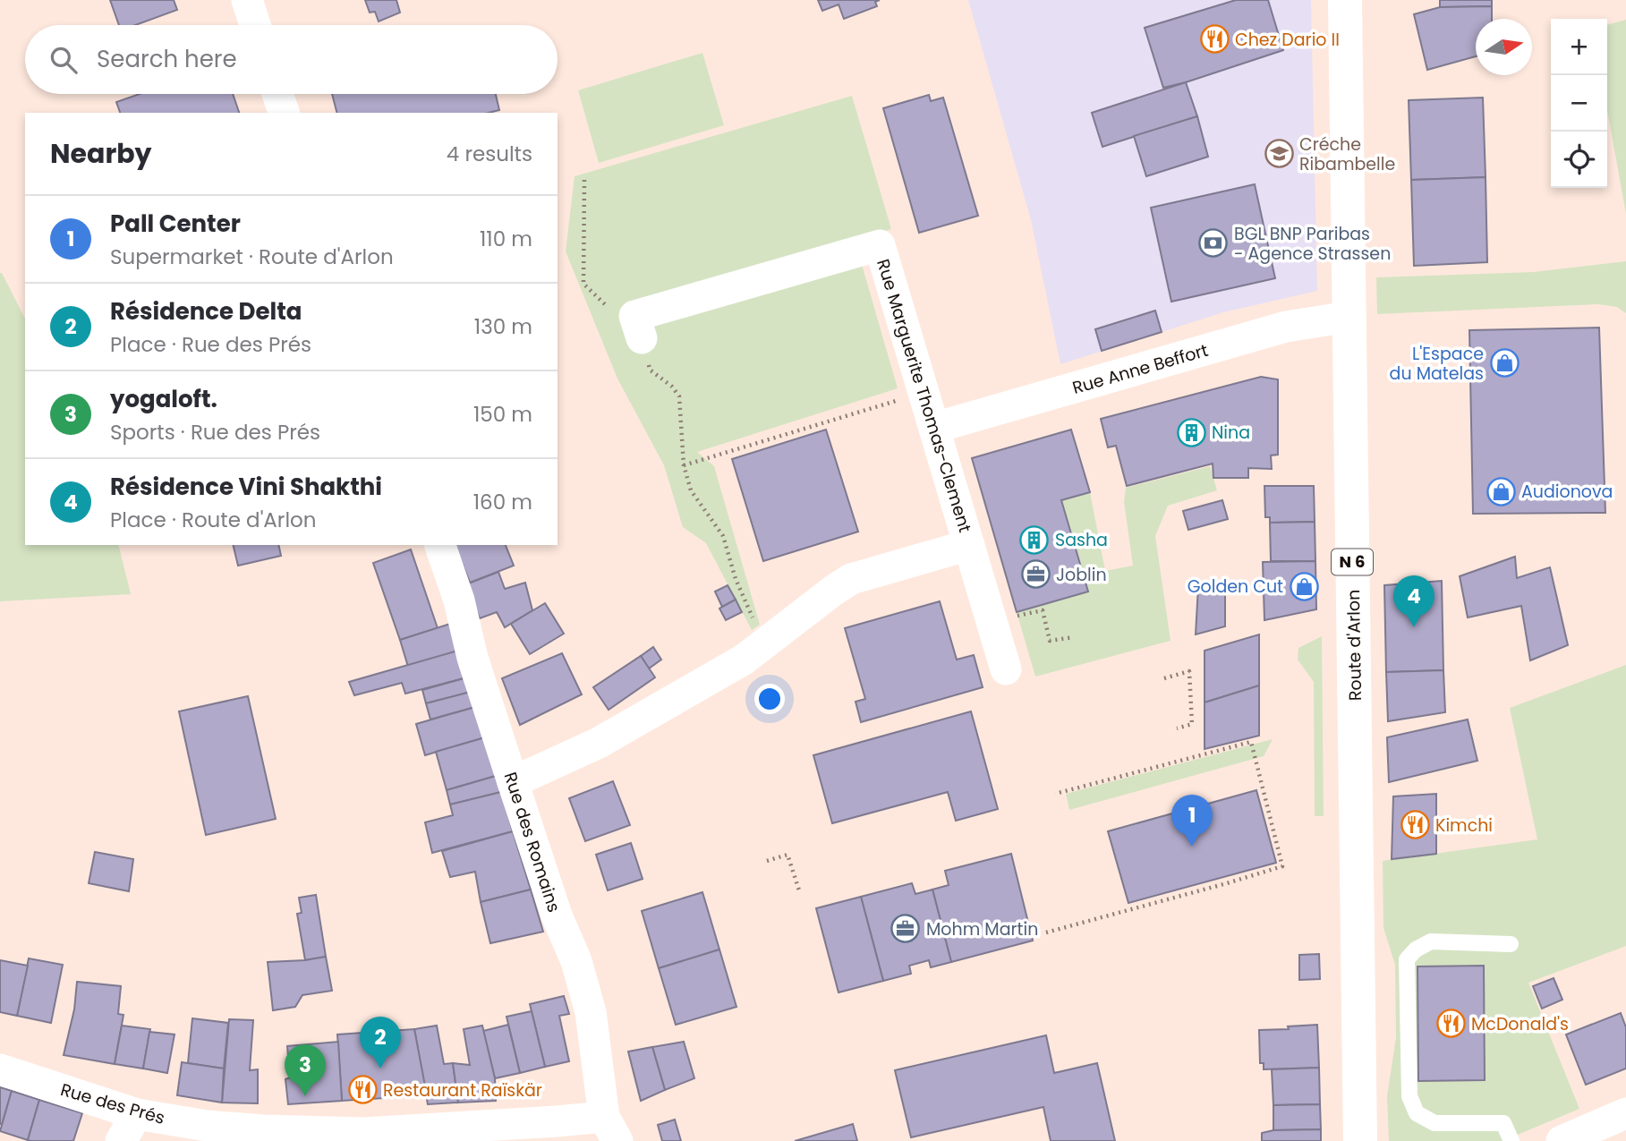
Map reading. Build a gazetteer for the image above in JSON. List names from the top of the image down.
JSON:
{
  "streets": {
    "main road": ["N 6", "Route d'Arlon"],
    "street": [
      "Rue Anne Beffort",
      "Rue Marguerite Thomas-Clement",
      "Rue des Romains",
      "Rue des Prés"
    ]
  },
  "crossings": [
    ["Rue Anne Beffort", "Rue Marguerite Thomas-Clement"],
    ["Rue Anne Beffort", "Route d'Arlon"],
    ["Rue Marguerite Thomas-Clement", "Rue des Romains"],
    ["Rue des Romains", "Rue des Prés"]
  ],
  "places": {
    "restaurant": [
      "Chez Dario II",
      "Kimchi",
      "McDonald's",
      "Restaurant Raïskär"
    ],
    "school or university": ["Créche Ribambelle"],
    "bank": ["BGL BNP Paribas - Agence Strassen"],
    "shop": ["L'Espace du Matelas", "Audionova", "Golden Cut"],
    "building": ["Nina", "Sasha"],
    "office": ["Joblin", "Mohm Martin"]
  },
  "north": "right",
  "page": {
    "map_buttons": ["+", "−"],
    "search": "Search here",
    "heading": ["Nearby", "4 results"],
    "list": [
      {
        "mark": "1",
        "name": "Pall Center",
        "note": "Supermarket · Route d'Arlon",
        "value": "110 m"
      },
      {
        "mark": "2",
        "name": "Résidence Delta",
        "note": "Place · Rue des Prés",
        "value": "130 m"
      },
      {
        "mark": "3",
        "name": "yogaloft.",
        "note": "Sports · Rue des Prés",
        "value": "150 m"
      },
      {
        "mark": "4",
        "name": "Résidence Vini Shakthi",
        "note": "Place · Route d'Arlon",
        "value": "160 m"
      }
    ],
    "pins": [
      "4",
      "1",
      "2",
      "3"
    ]
  }
}
